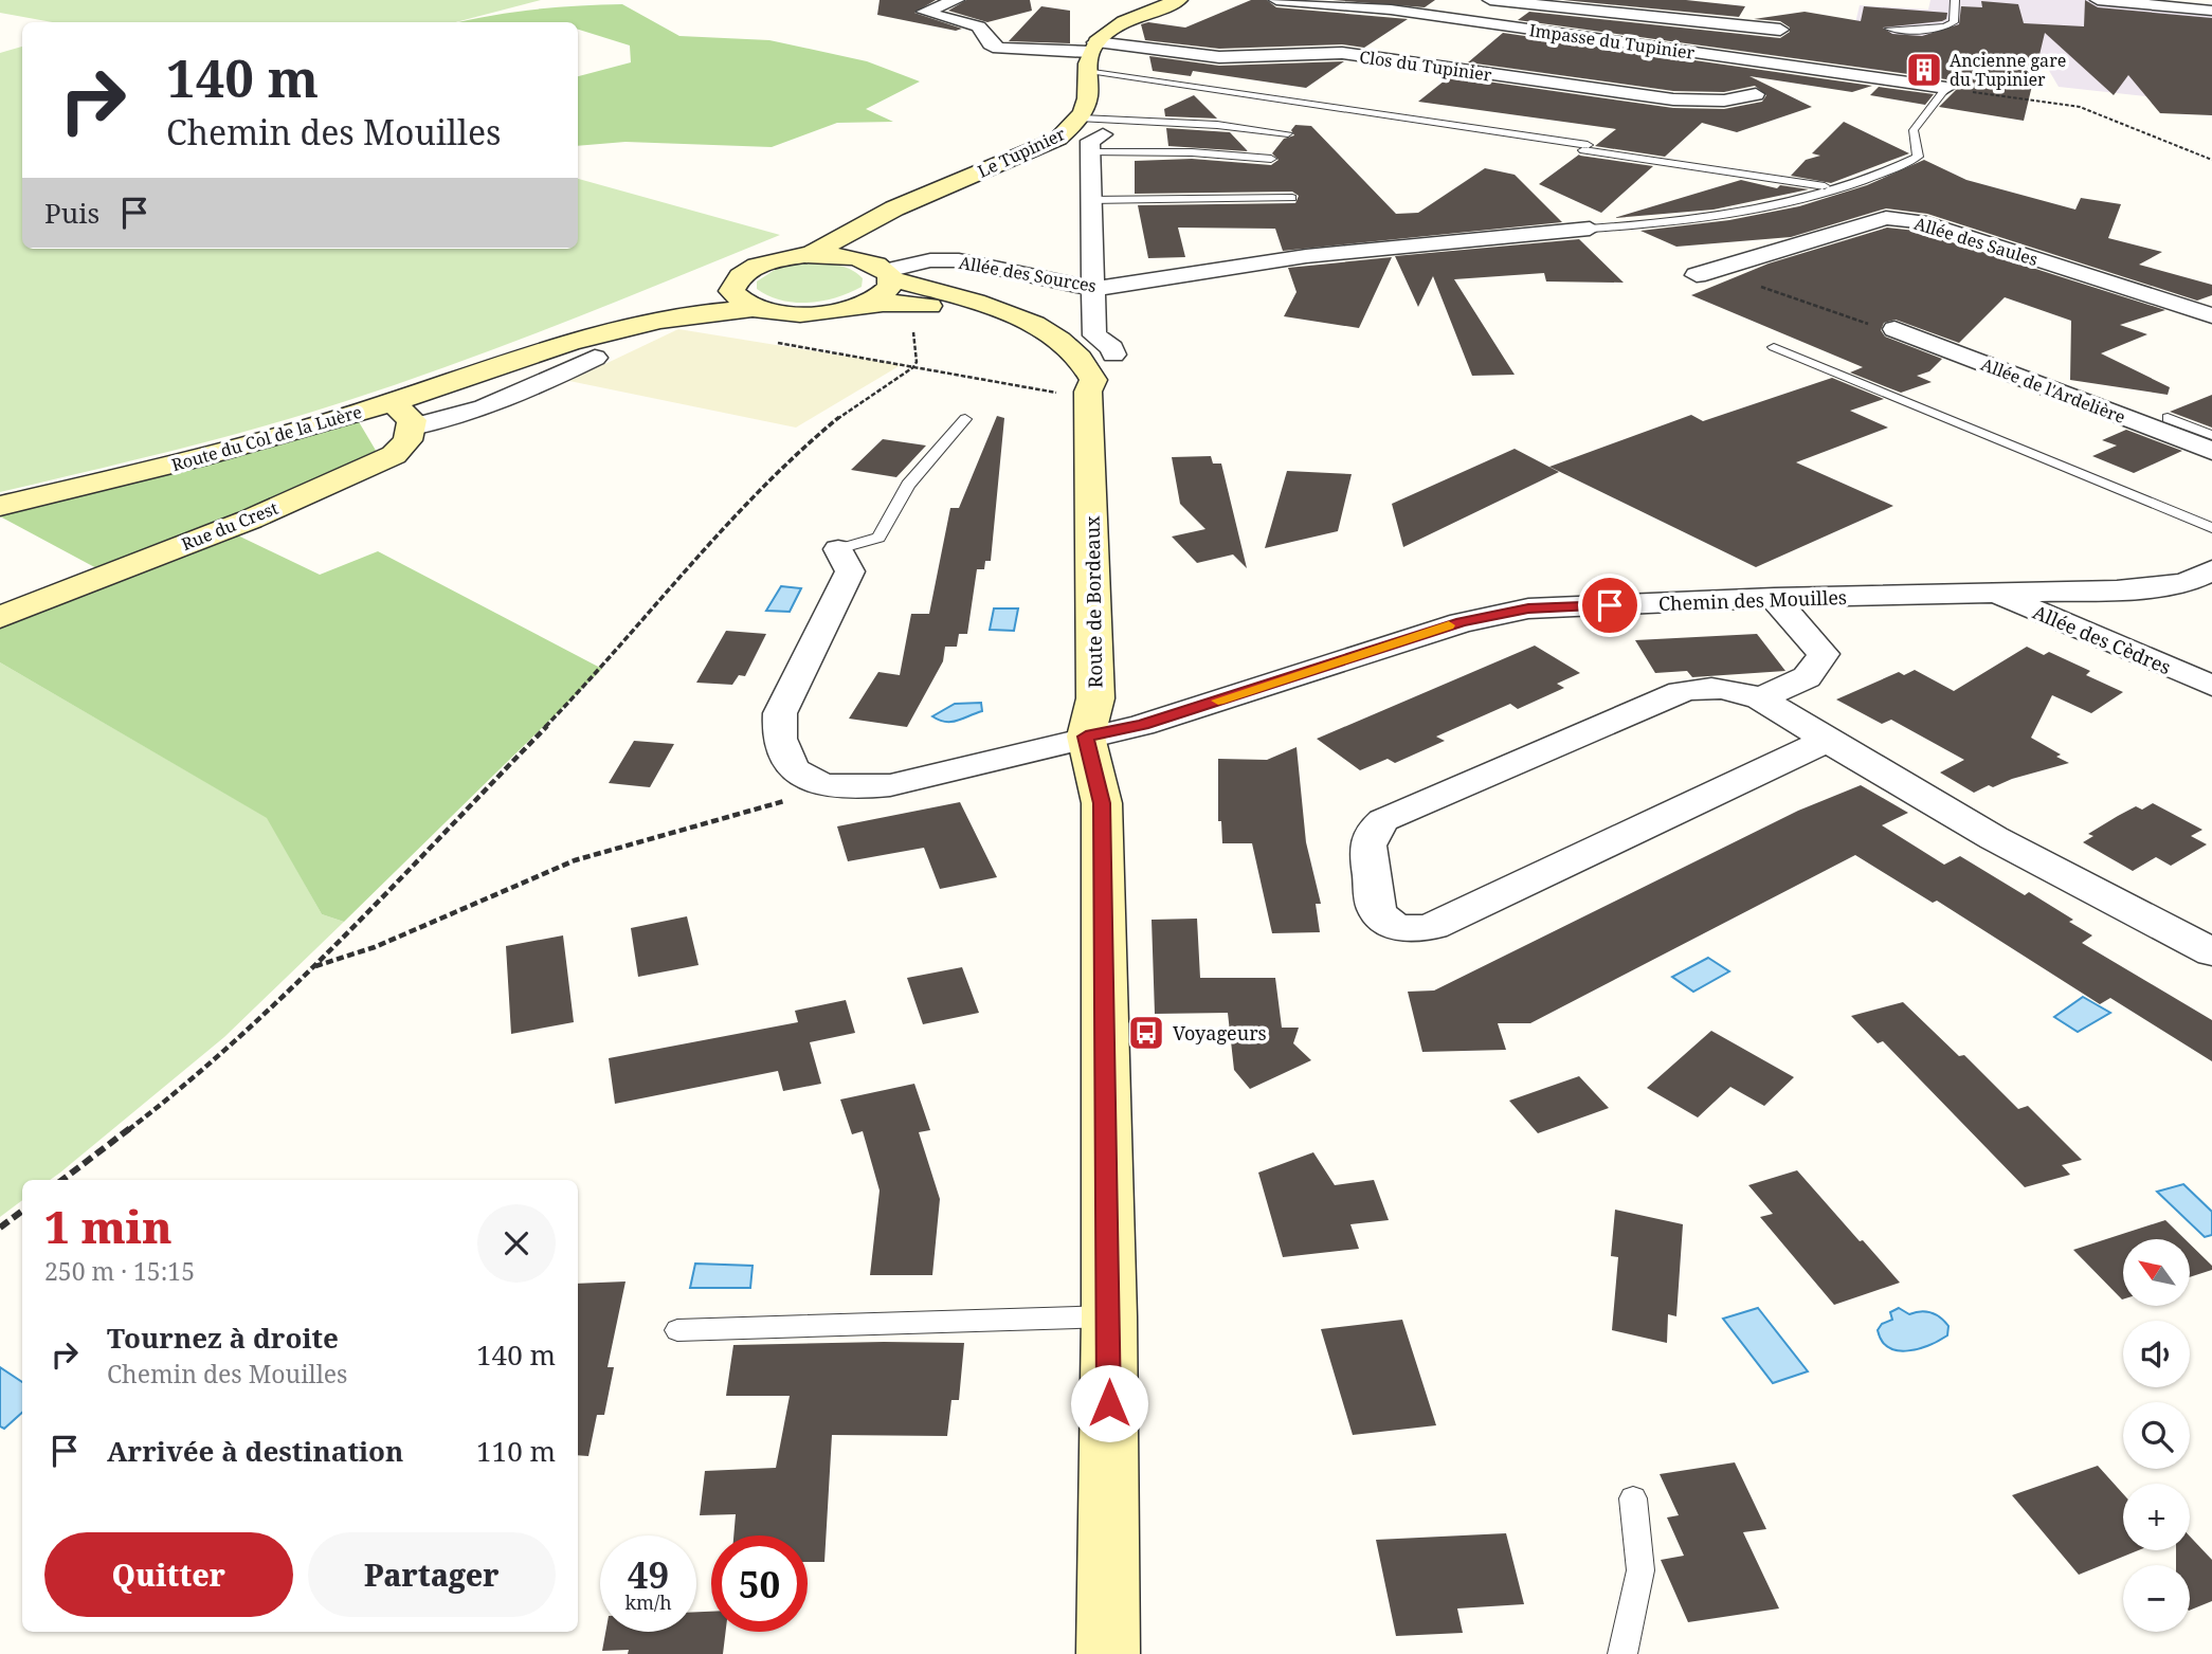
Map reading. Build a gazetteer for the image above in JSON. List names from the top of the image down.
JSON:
{
  "streets": {
    "main road": [
      "Le Tupinier",
      "Route du Col de la Luère",
      "Rue du Crest",
      "Route de Bordeaux"
    ],
    "street": [
      "Impasse du Tupinier",
      "Clos du Tupinier",
      "Allée des Saules",
      "Allée des Sources",
      "Allée de l'Ardelière",
      "Chemin des Mouilles",
      "Allée des Cèdres"
    ]
  },
  "crossings": [
    ["Clos du Tupinier", "Le Tupinier"],
    ["Le Tupinier", "Allée des Sources"],
    ["Le Tupinier", "Route du Col de la Luère"],
    ["Le Tupinier", "Route de Bordeaux"],
    ["Allée des Sources", "Route de Bordeaux"],
    ["Chemin des Mouilles", "Route de Bordeaux"],
    ["Chemin des Mouilles", "Allée des Cèdres"]
  ],
  "places": {
    "building": ["Ancienne gare du Tupinier"],
    "bus stop": ["Voyageurs"]
  },
  "north": "top left",
  "page": {
    "turn": ["140 m", "Chemin des Mouilles"],
    "then": "Puis",
    "heading": ["1 min", "250 m · 15:15"],
    "map_buttons": ["+", "−"],
    "list": [
      {
        "name": "Tournez à droite",
        "note": "Chemin des Mouilles",
        "value": "140 m"
      },
      {
        "name": "Arrivée à destination",
        "value": "110 m"
      }
    ],
    "buttons": ["Quitter", "Partager"],
    "speed": "49 km/h",
    "limit": "50"
  }
}
